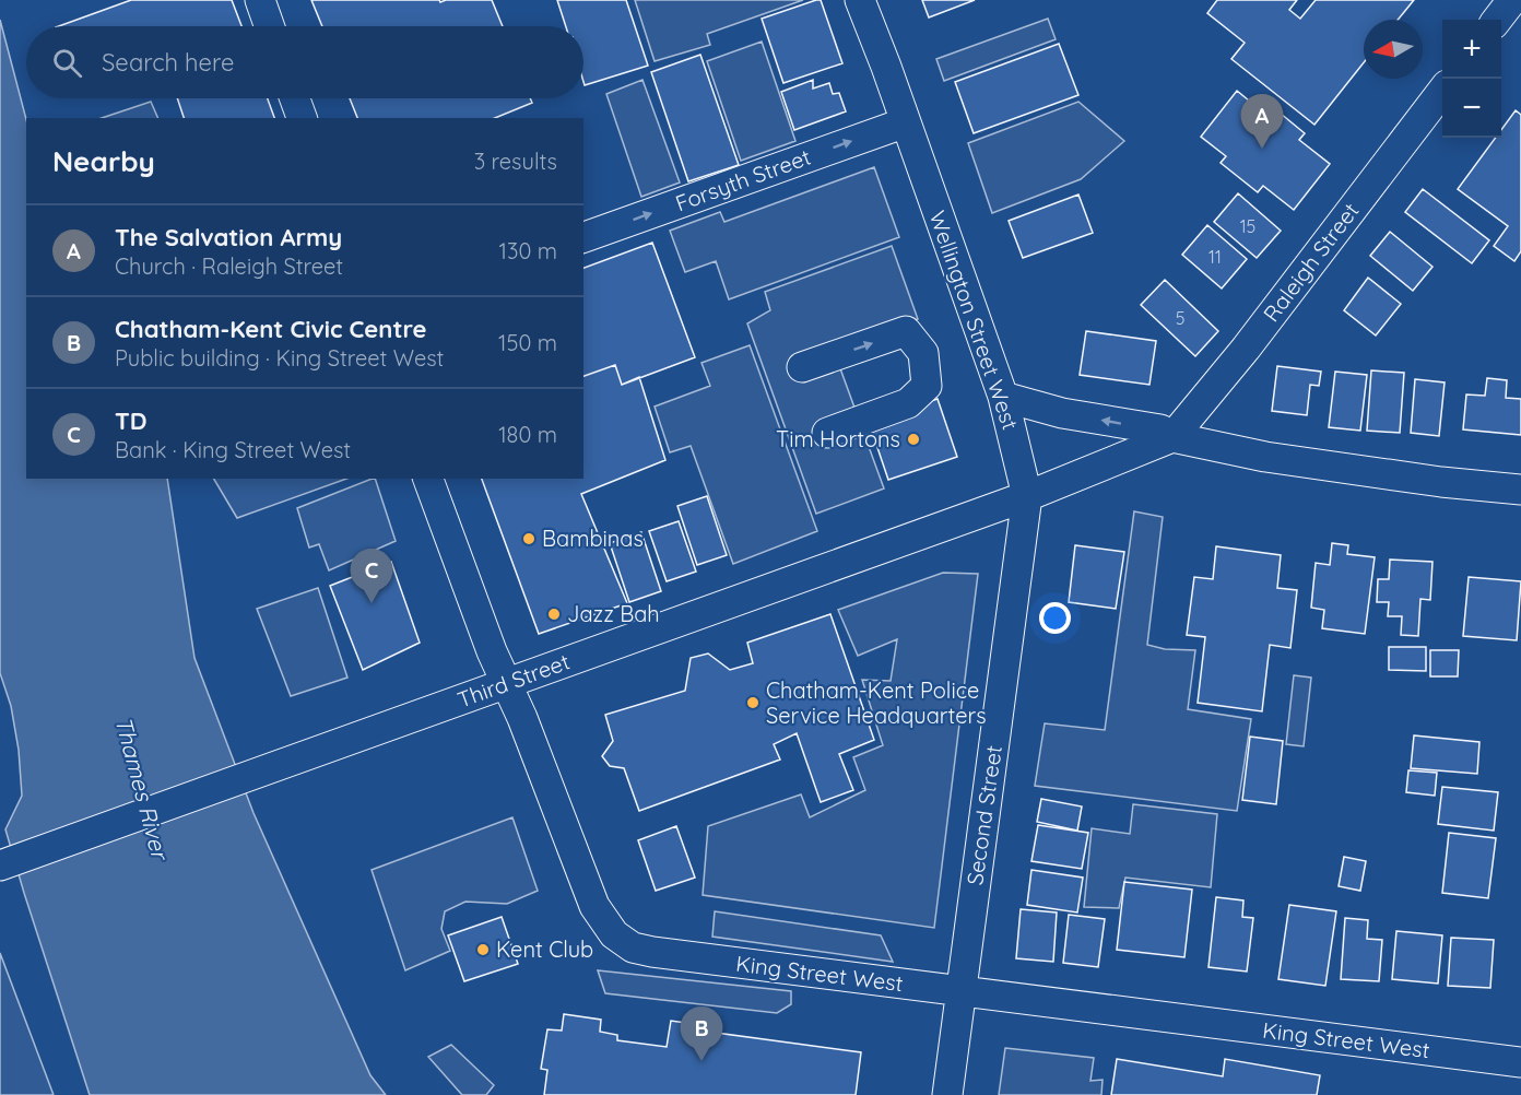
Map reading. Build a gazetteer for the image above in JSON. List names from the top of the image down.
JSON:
{
  "streets": {
    "street": [
      "Forsyth Street",
      "Raleigh Street",
      "Wellington Street West",
      "Third Street",
      "Second Street",
      "King Street West"
    ]
  },
  "crossings": [
    ["Forsyth Street", "Wellington Street West"],
    ["Wellington Street West", "Third Street"],
    ["Wellington Street West", "Second Street"],
    ["Third Street", "Second Street"],
    ["Third Street", "King Street West"],
    ["Second Street", "King Street West"]
  ],
  "one_way": ["Forsyth Street"],
  "water": ["Thames River"],
  "places": [
    "Tim Hortons",
    "Bambinas",
    "Jazz Bah",
    "Chatham-Kent Police Service Headquarters",
    "Kent Club"
  ],
  "house_numbers": ["15", "11", "5"],
  "north": "left",
  "page": {
    "map_buttons": ["+", "−"],
    "search": "Search here",
    "pins": ["A", "C", "B"],
    "heading": ["Nearby", "3 results"],
    "list": [
      {
        "mark": "A",
        "name": "The Salvation Army",
        "note": "Church · Raleigh Street",
        "value": "130 m"
      },
      {
        "mark": "B",
        "name": "Chatham-Kent Civic Centre",
        "note": "Public building · King Street West",
        "value": "150 m"
      },
      {
        "mark": "C",
        "name": "TD",
        "note": "Bank · King Street West",
        "value": "180 m"
      }
    ]
  }
}
